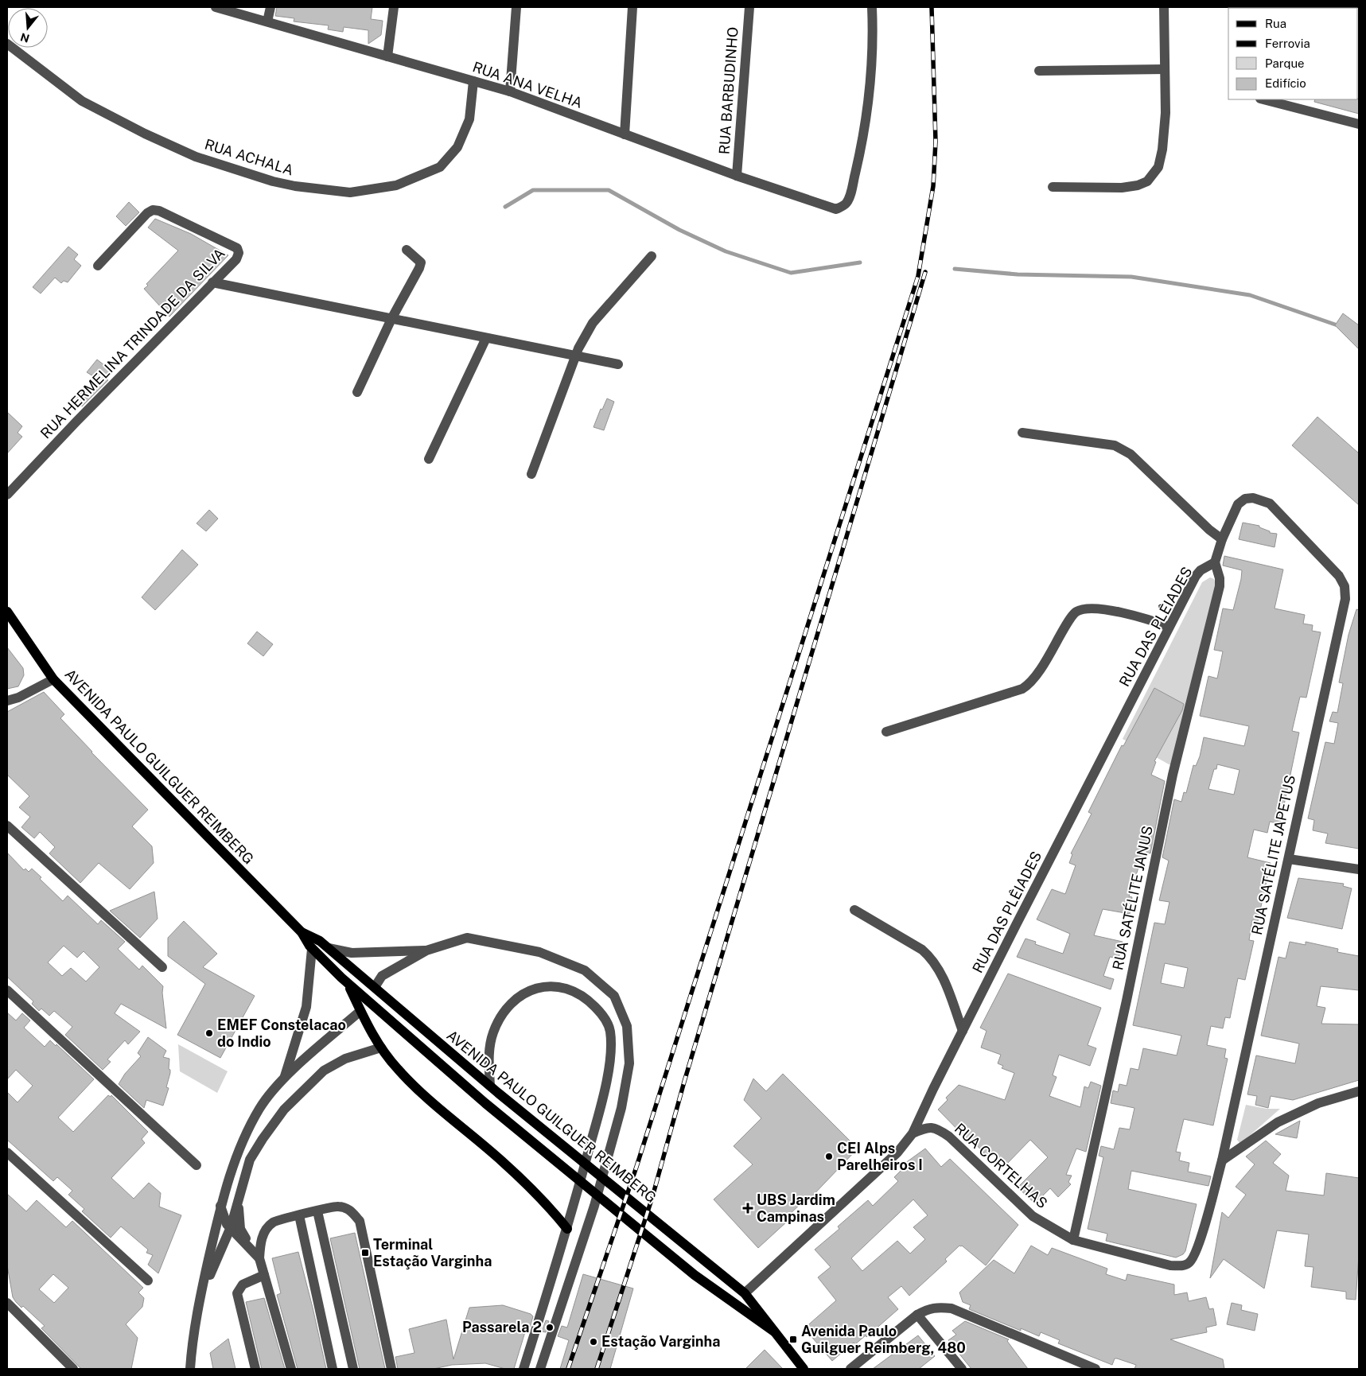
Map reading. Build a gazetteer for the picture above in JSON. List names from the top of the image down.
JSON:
{
  "streets": {
    "main road": ["AVENIDA PAULO GUILGUER REIMBERG"],
    "street": [
      "RUA ANA VELHA",
      "RUA BARBUDINHO",
      "RUA ACHALA",
      "RUA HERMELINA TRINDADE DA SILVA",
      "RUA DAS PLÊIADES",
      "RUA SATÉLITE JAPETUS",
      "RUA SATÉLITE JANUS",
      "RUA CORTELHAS"
    ]
  },
  "crossings": [
    ["RUA ANA VELHA", "RUA BARBUDINHO"],
    ["RUA ANA VELHA", "RUA ACHALA"],
    ["RUA DAS PLÊIADES", "AVENIDA PAULO GUILGUER REIMBERG"],
    ["RUA DAS PLÊIADES", "RUA SATÉLITE JANUS"],
    ["RUA DAS PLÊIADES", "RUA CORTELHAS"],
    ["RUA SATÉLITE JAPETUS", "RUA CORTELHAS"],
    ["RUA SATÉLITE JANUS", "RUA CORTELHAS"]
  ],
  "places": {
    "other": [
      "EMEF Constelacao do Indio",
      "CEI Alps Parelheiros I",
      "Passarela 2",
      "Estação Varginha"
    ],
    "health": ["UBS Jardim Campinas"],
    "transit": ["Terminal Estação Varginha", "Avenida Paulo Guilguer Reimberg, 480"]
  },
  "legend": [
    "Rua",
    "Ferrovia",
    "Parque",
    "Edifício"
  ],
  "north": "bottom"
}
